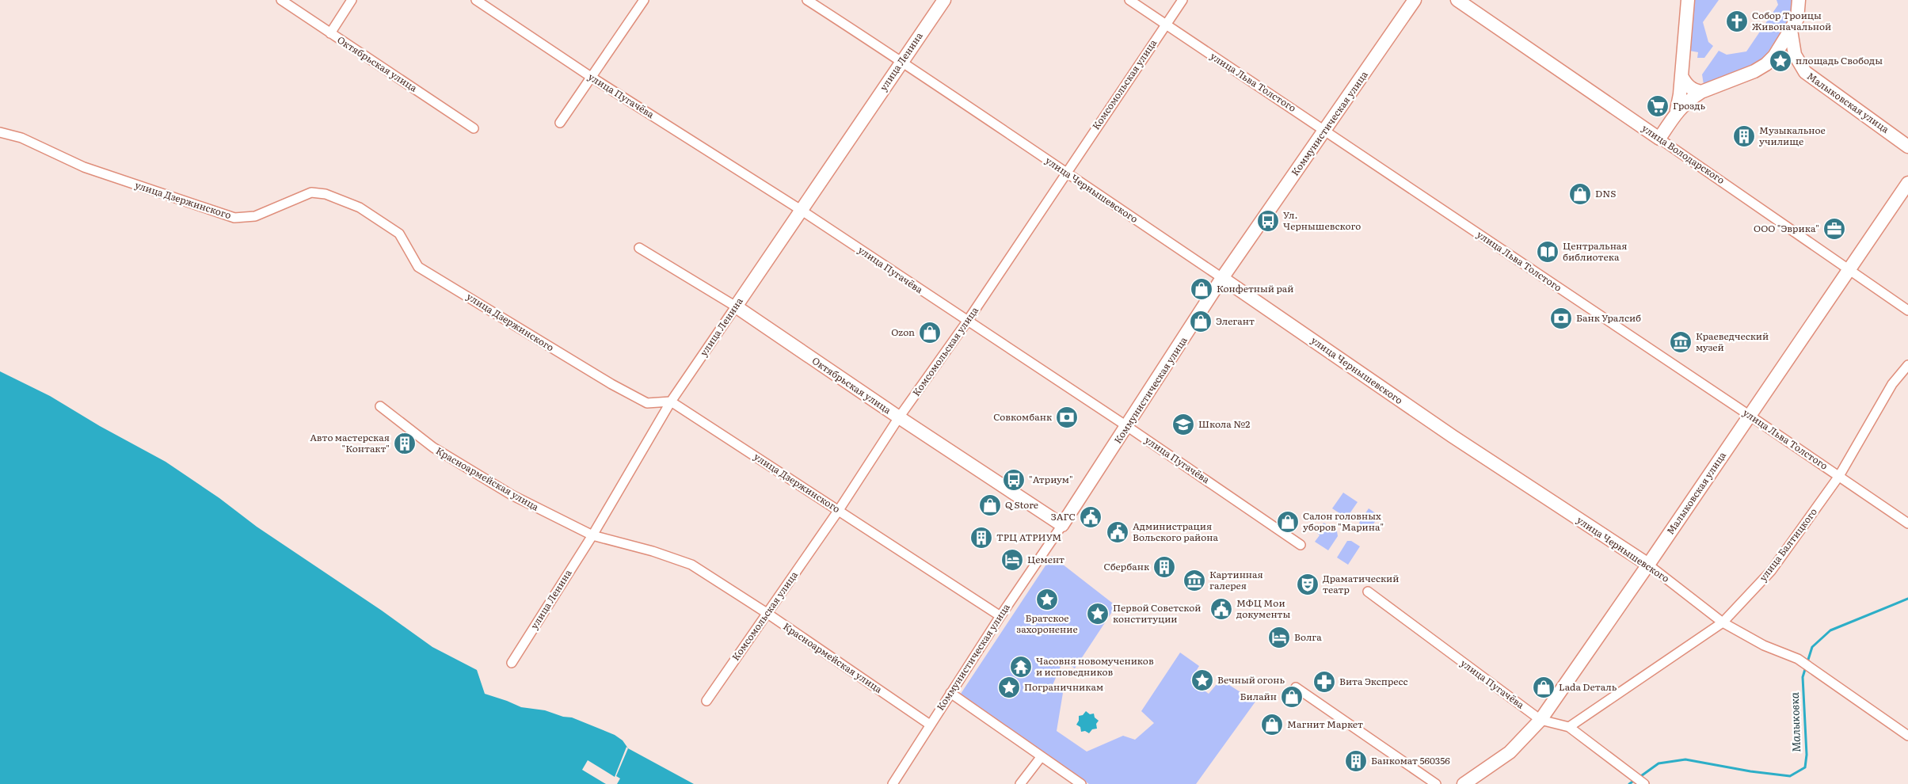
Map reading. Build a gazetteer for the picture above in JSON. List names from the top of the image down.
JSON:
{
  "streets": {
    "street": [
      "улица Ленина",
      "Октябрьская улица",
      "улица Льва Толстого",
      "Комсомольская улица",
      "улица Пугачёва",
      "Малыковская улица",
      "Коммунистическая улица",
      "улица Володарского",
      "улица Чернышевского",
      "улица Дзержинского",
      "Красноармейская улица",
      "улица Балтицкого"
    ]
  },
  "crossings": [
    ["улица Ленина", "Октябрьская улица"],
    ["улица Ленина", "улица Пугачёва"],
    ["улица Ленина", "улица Чернышевского"],
    ["улица Ленина", "улица Дзержинского"],
    ["улица Ленина", "Красноармейская улица"],
    ["Октябрьская улица", "Комсомольская улица"],
    ["Октябрьская улица", "Коммунистическая улица"],
    ["улица Льва Толстого", "Комсомольская улица"],
    ["улица Льва Толстого", "Малыковская улица"],
    ["улица Льва Толстого", "Коммунистическая улица"],
    ["улица Льва Толстого", "улица Балтицкого"],
    ["Комсомольская улица", "улица Пугачёва"],
    ["Комсомольская улица", "улица Чернышевского"],
    ["Комсомольская улица", "улица Дзержинского"],
    ["Комсомольская улица", "Красноармейская улица"],
    ["улица Пугачёва", "Малыковская улица"],
    ["улица Пугачёва", "Коммунистическая улица"],
    ["улица Пугачёва", "улица Балтицкого"],
    ["Малыковская улица", "улица Володарского"],
    ["Малыковская улица", "улица Чернышевского"],
    ["Коммунистическая улица", "улица Чернышевского"],
    ["Коммунистическая улица", "улица Дзержинского"],
    ["Коммунистическая улица", "Красноармейская улица"],
    ["улица Чернышевского", "улица Балтицкого"]
  ],
  "water": ["Малыковка"],
  "places": {
    "church": ["Собор Троицы Живоначальной"],
    "place": [
      "площадь Свободы",
      "Братское захоронение",
      "Первой Советской конституции",
      "Вечный огонь",
      "Пограничникам"
    ],
    "supermarket": ["Гроздь"],
    "building": [
      "Музыкальное училище",
      "Авто мастерская \"Контакт\"",
      "ТРЦ АТРИУМ",
      "Сбербанк",
      "Банкомат 560356"
    ],
    "shop": [
      "DNS",
      "Конфетный рай",
      "Элегант",
      "Ozon",
      "Q Store",
      "Салон головных уборов \"Марина\"",
      "Lada Dеталь",
      "Билайн",
      "Магнит Маркет"
    ],
    "bus stop": ["Ул. Чернышевского", "\"Атриум\""],
    "office": ["ООО \"Эврика\""],
    "library": ["Центральная библиотека"],
    "bank": ["Банк Уралсиб", "Совкомбанк"],
    "museum": ["Краеведческий музей", "Картинная галерея"],
    "school or university": ["Школа №2"],
    "public building": ["ЗАГС", "Администрация Вольского района", "МФЦ Мои документы"],
    "hotel": ["Цемент", "Волга"],
    "theatre": ["Драматический театр"],
    "temple": ["Часовня новомучеников и исповедников"],
    "pharmacy": ["Вита Экспресс"]
  }
}
